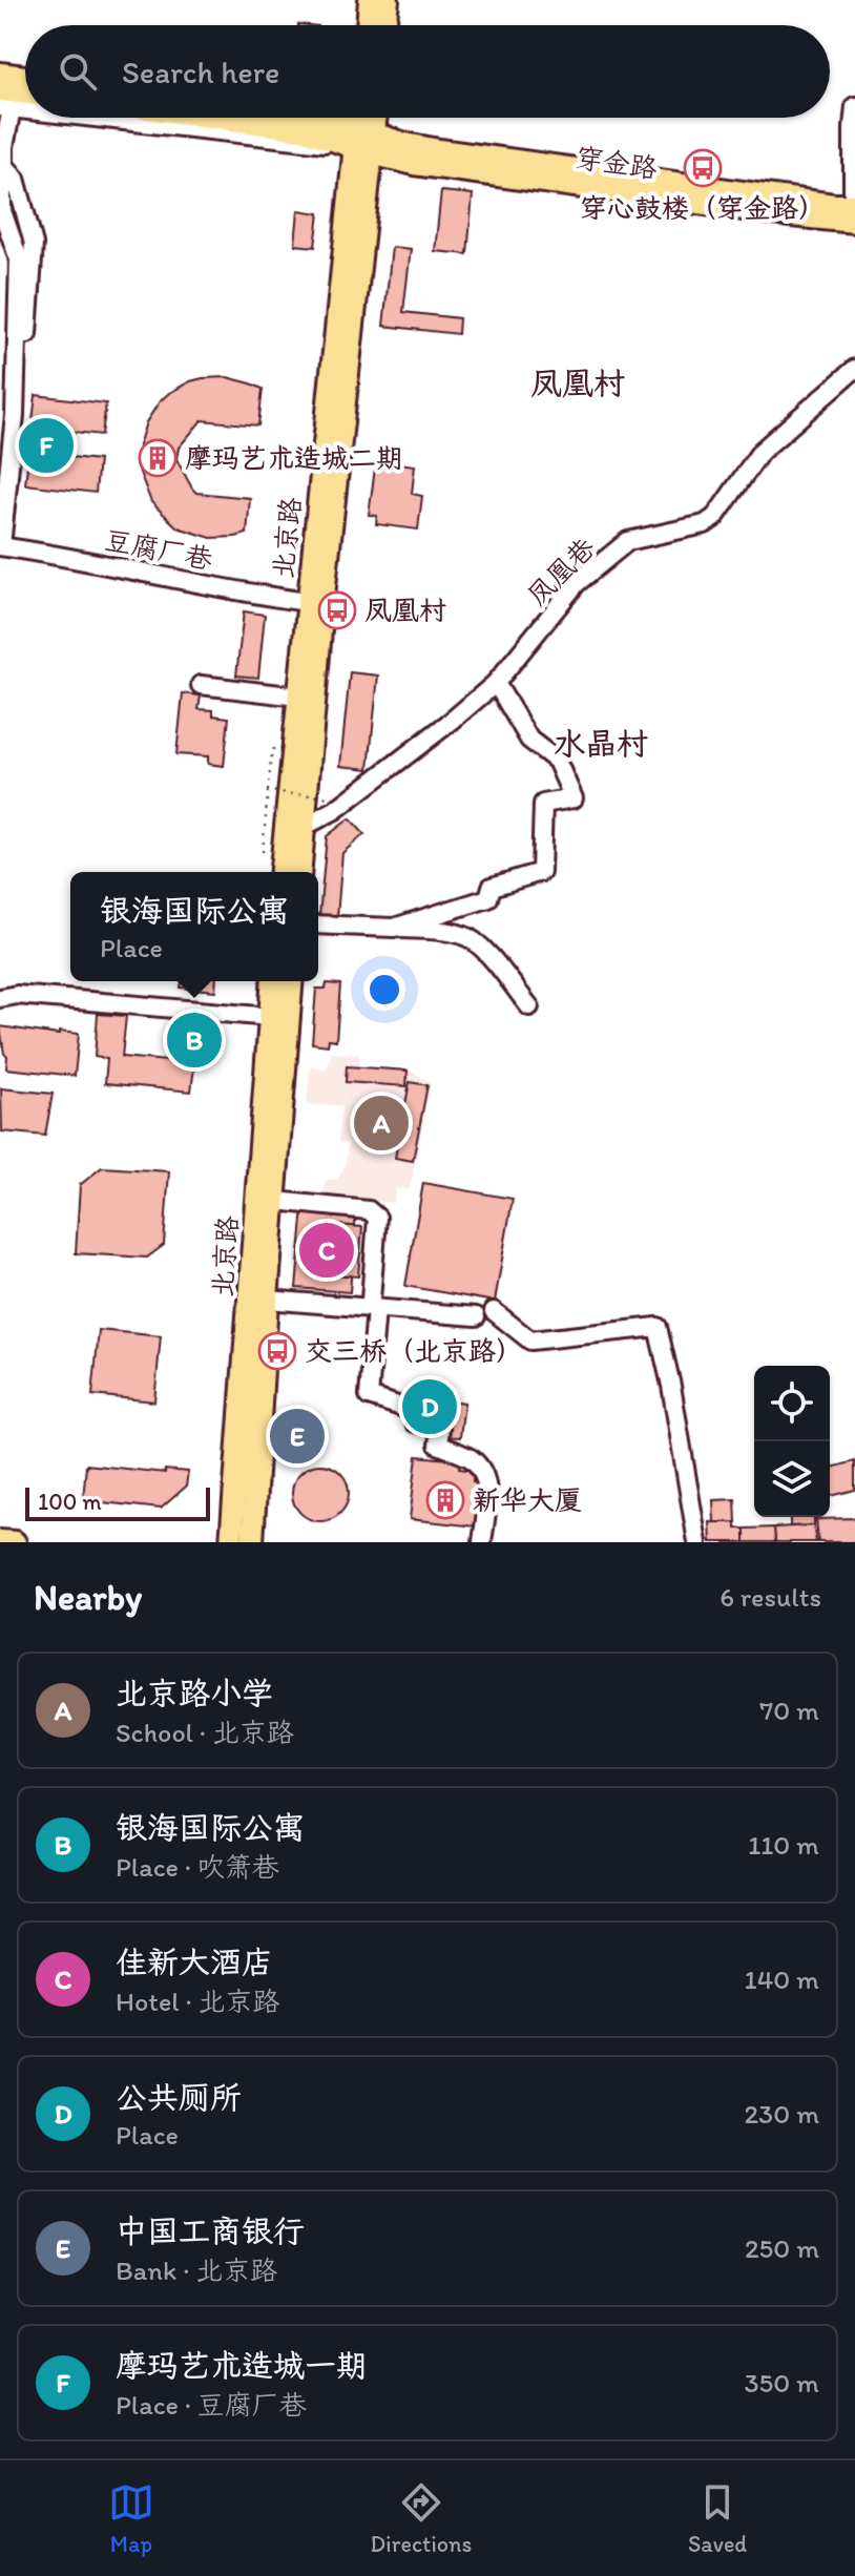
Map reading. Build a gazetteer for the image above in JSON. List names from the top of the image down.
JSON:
{
  "streets": {
    "main road": ["穿金路", "北京路"],
    "street": ["豆腐厂巷", "凤凰巷"]
  },
  "crossings": [
    ["穿金路", "北京路"],
    ["北京路", "豆腐厂巷"],
    ["北京路", "凤凰巷"]
  ],
  "districts": ["凤凰村", "水晶村"],
  "places": {
    "bus stop": ["穿心鼓楼（穿金路）", "凤凰村", "交三桥（北京路）"],
    "building": ["摩玛艺术造城二期", "新华大厦"]
  },
  "scale_bar": "100 m",
  "page": {
    "search": "Search here",
    "pins": [
      "F",
      "B",
      "A",
      "C",
      "D",
      "E"
    ],
    "popup": ["银海国际公寓", "Place"],
    "scale": "100 m",
    "heading": ["Nearby", "6 results"],
    "list": [
      {
        "mark": "A",
        "name": "北京路小学",
        "note": "School · 北京路",
        "value": "70 m"
      },
      {
        "mark": "B",
        "name": "银海国际公寓",
        "note": "Place · 吹箫巷",
        "value": "110 m"
      },
      {
        "mark": "C",
        "name": "佳新大酒店",
        "note": "Hotel · 北京路",
        "value": "140 m"
      },
      {
        "mark": "D",
        "name": "公共厕所",
        "note": "Place",
        "value": "230 m"
      },
      {
        "mark": "E",
        "name": "中国工商银行",
        "note": "Bank · 北京路",
        "value": "250 m"
      },
      {
        "mark": "F",
        "name": "摩玛艺术造城一期",
        "note": "Place · 豆腐厂巷",
        "value": "350 m"
      }
    ],
    "nav": ["Map", "Directions", "Saved"]
  }
}
